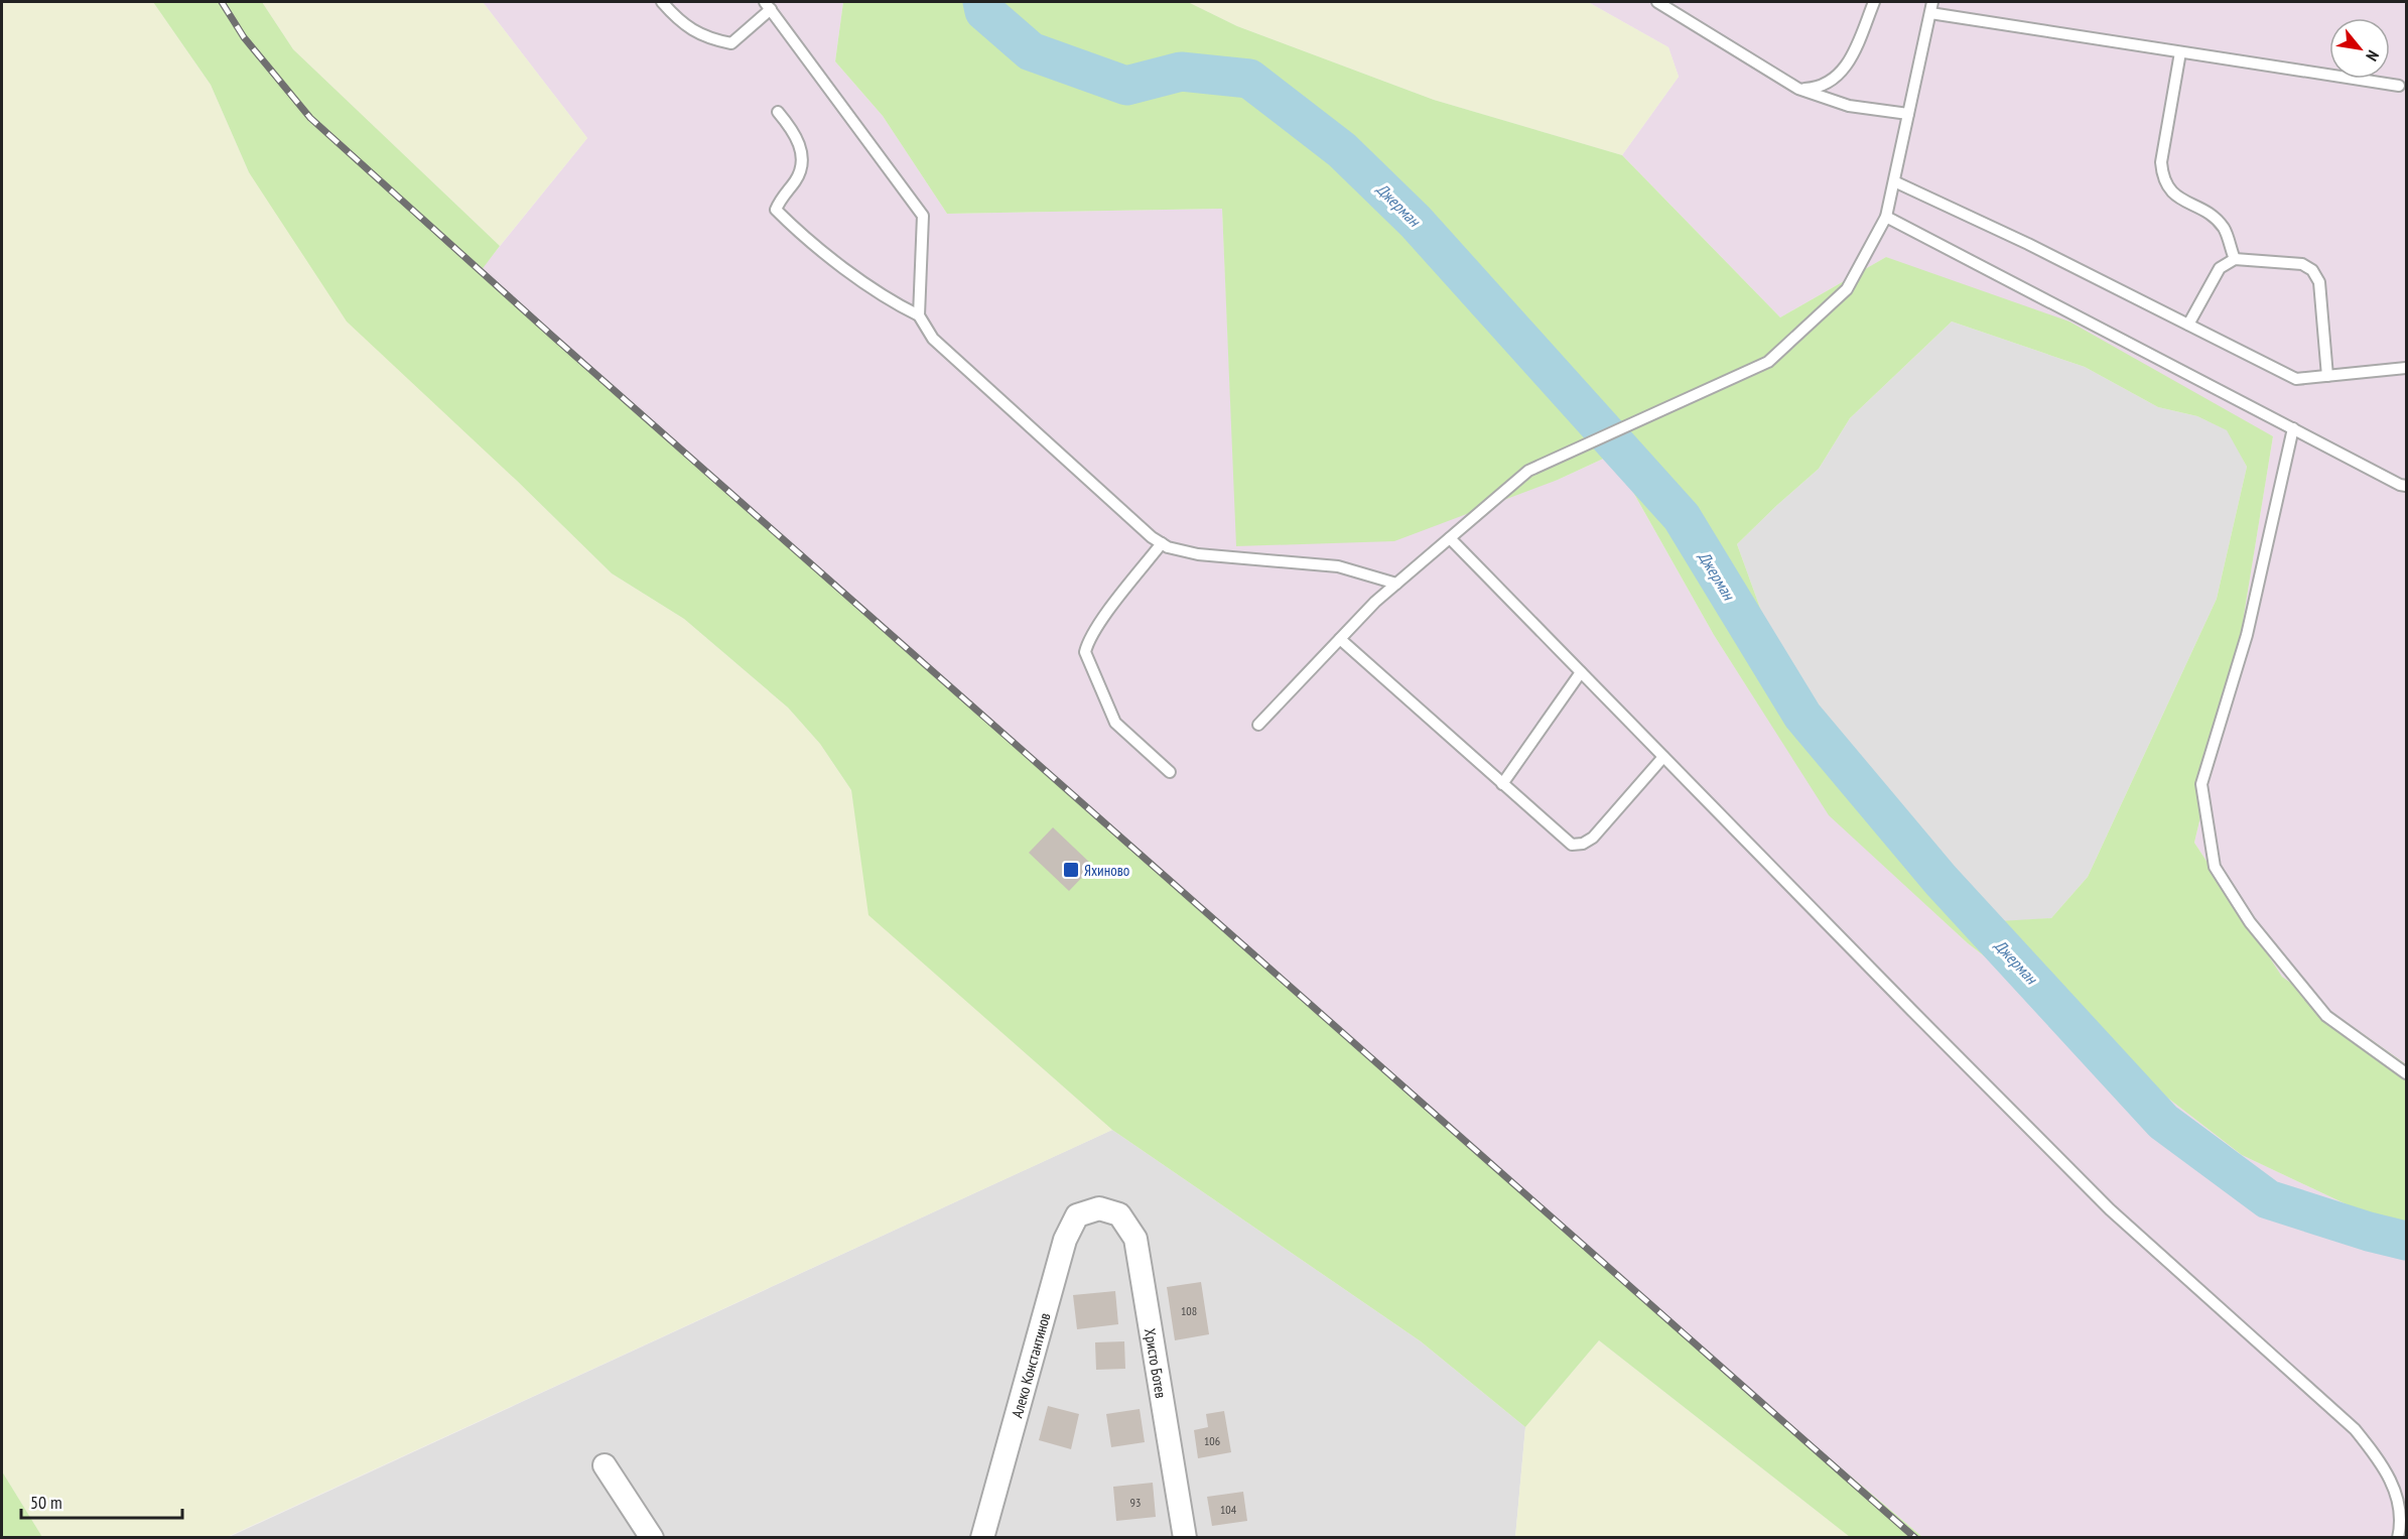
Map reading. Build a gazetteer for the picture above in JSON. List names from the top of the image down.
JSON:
{
  "streets": {
    "street": ["Христо Ботев", "Алеко Константинов"]
  },
  "crossings": [
    ["Христо Ботев", "Алеко Константинов"]
  ],
  "water": ["Джерман"],
  "places": {
    "transit": ["Яхиново"]
  },
  "house_numbers": [
    "108",
    "106",
    "93",
    "104"
  ],
  "scale_bar": "50 m",
  "north": "bottom right"
}
